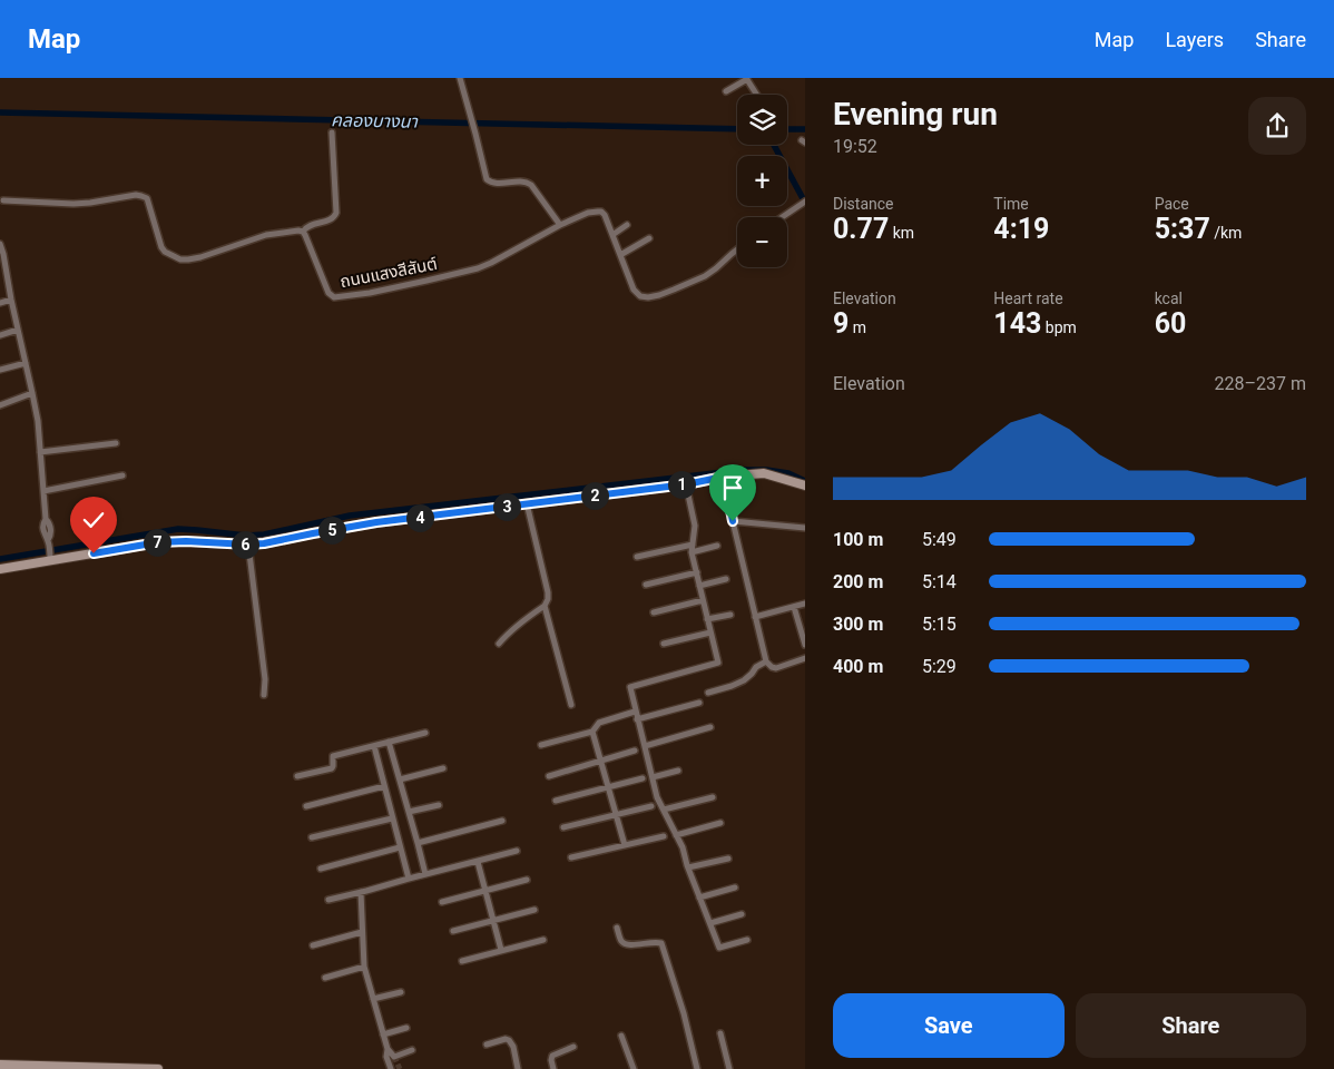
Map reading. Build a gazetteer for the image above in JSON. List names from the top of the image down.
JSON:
{
  "streets": {
    "street": ["ถนนแสงสีสันต์"]
  },
  "water": ["คลองบางนา"],
  "page": {
    "header": "Map",
    "nav": ["Map", "Layers", "Share"],
    "heading": ["Evening run", "19:52"],
    "map_buttons": ["+", "−"],
    "stats": [
      ["Distance", "0.77 km"],
      ["Time", "4:19"],
      ["Pace", "5:37 /km"],
      ["Elevation", "9 m"],
      ["Heart rate", "143 bpm"],
      ["kcal", "60"]
    ],
    "chart": ["Elevation", "228–237 m"],
    "pins": [
      "1",
      "2",
      "3",
      "4",
      "5",
      "7",
      "6"
    ],
    "list": [
      {
        "name": "100 m",
        "note": "5:49"
      },
      {
        "name": "200 m",
        "note": "5:14"
      },
      {
        "name": "300 m",
        "note": "5:15"
      },
      {
        "name": "400 m",
        "note": "5:29"
      }
    ],
    "buttons": ["Save", "Share"]
  }
}
